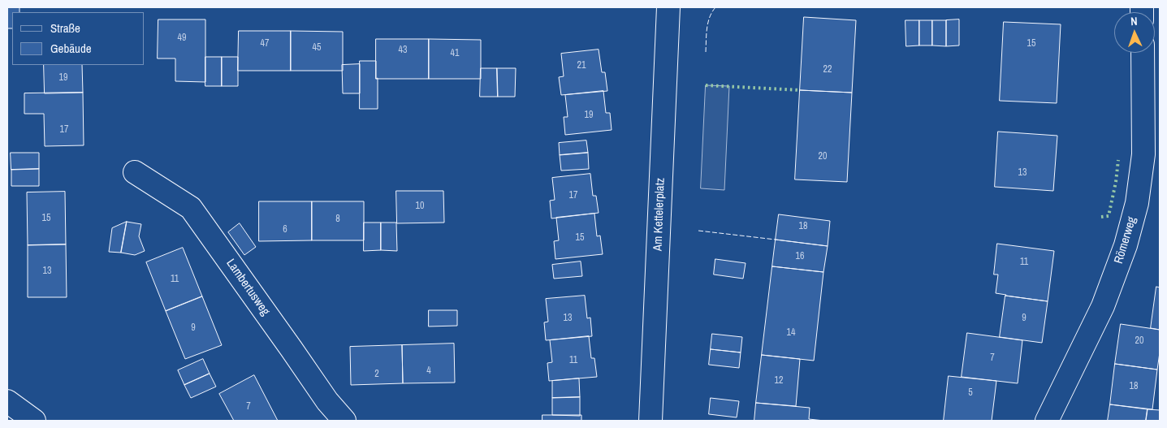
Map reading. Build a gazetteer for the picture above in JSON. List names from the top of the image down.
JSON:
{
  "streets": {
    "street": ["Am Kettelerplatz", "Römerweg", "Lambertusweg"]
  },
  "house_numbers": [
    "49",
    "47",
    "15",
    "45",
    "43",
    "41",
    "21",
    "22",
    "19",
    "19",
    "17",
    "20",
    "13",
    "17",
    "10",
    "15",
    "8",
    "18",
    "6",
    "15",
    "16",
    "11",
    "13",
    "11",
    "13",
    "9",
    "9",
    "14",
    "20",
    "7",
    "11",
    "4",
    "2",
    "12",
    "18",
    "5",
    "7"
  ],
  "legend": ["Straße", "Gebäude"],
  "north": "top"
}
